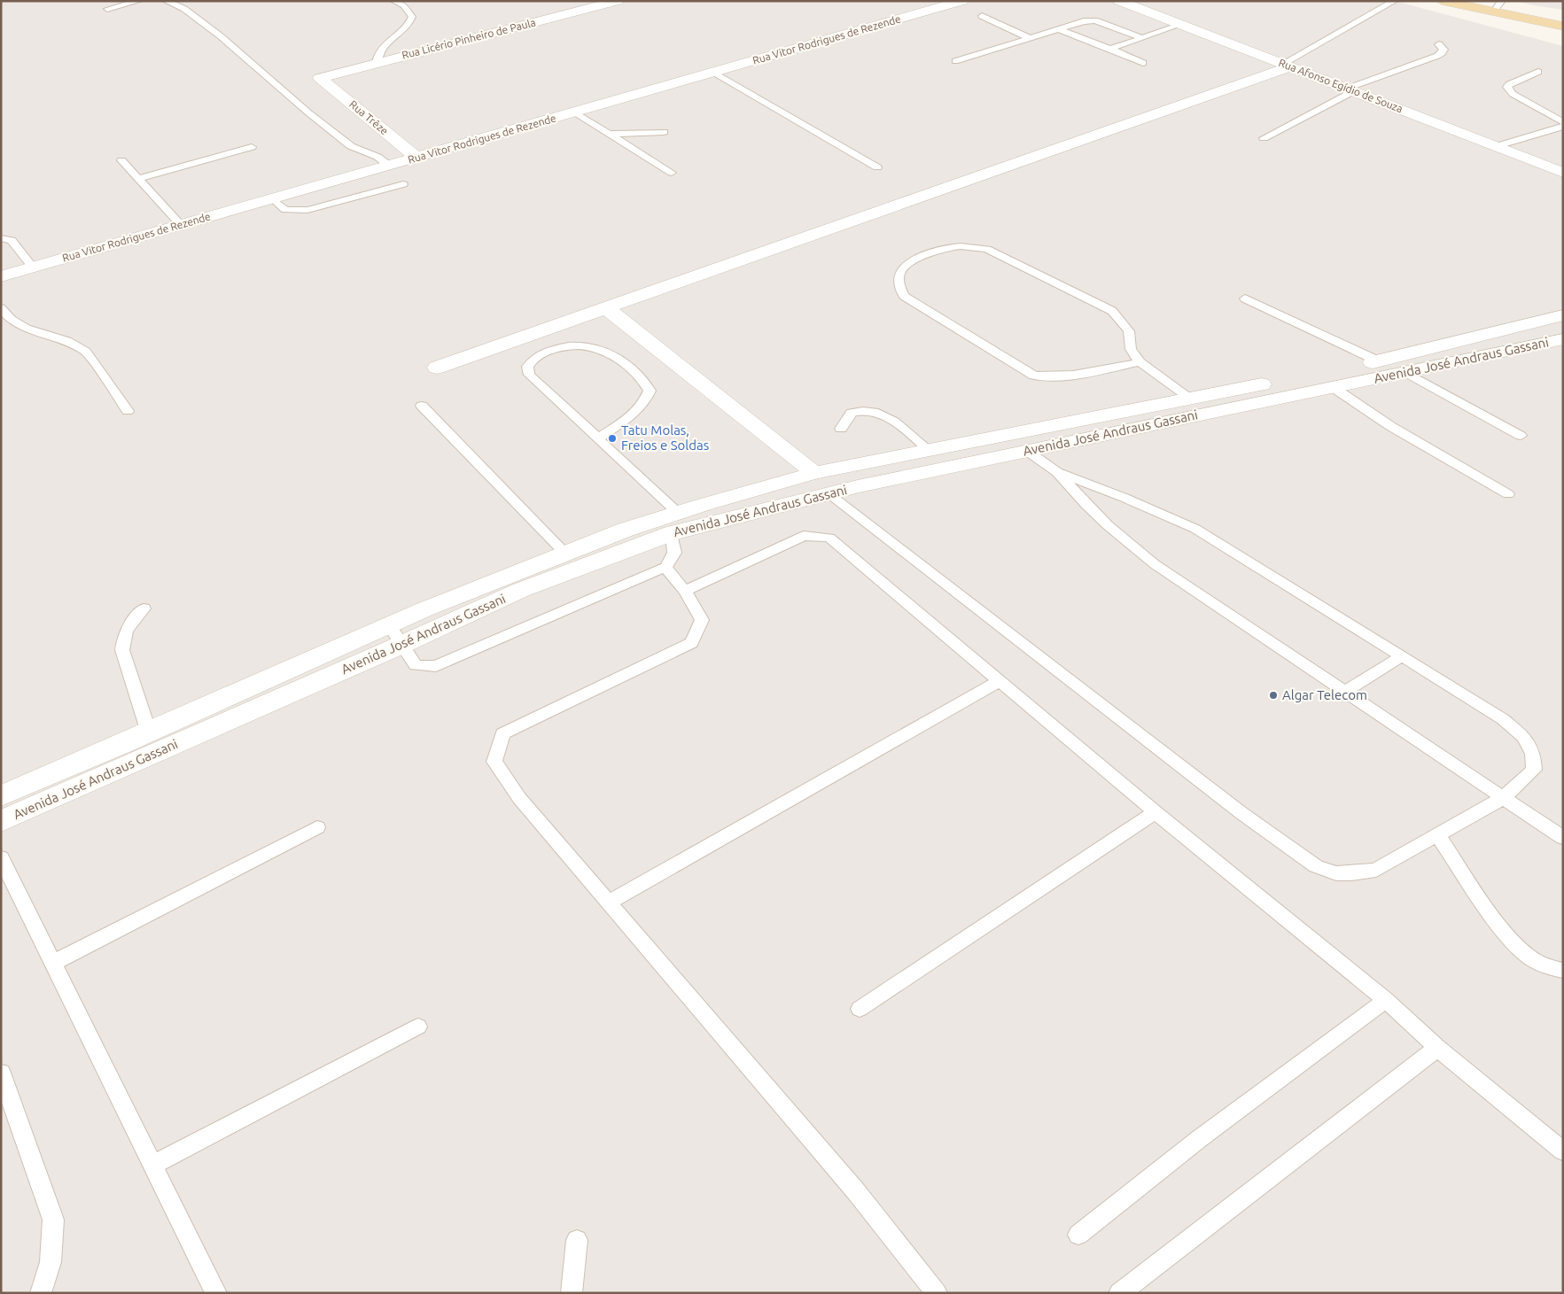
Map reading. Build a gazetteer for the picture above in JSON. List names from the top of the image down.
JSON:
{
  "streets": {
    "street": [
      "Rua Licério Pinheiro de Paula",
      "Rua Vitor Rodrigues de Rezende",
      "Rua Afonso Egídio de Souza",
      "Rua Trêze",
      "Avenida José Andraus Gassani"
    ]
  },
  "crossings": [
    ["Rua Licério Pinheiro de Paula", "Rua Trêze"],
    ["Rua Vitor Rodrigues de Rezende", "Rua Trêze"]
  ],
  "places": ["Tatu Molas, Freios e Soldas", "Algar Telecom"]
}
